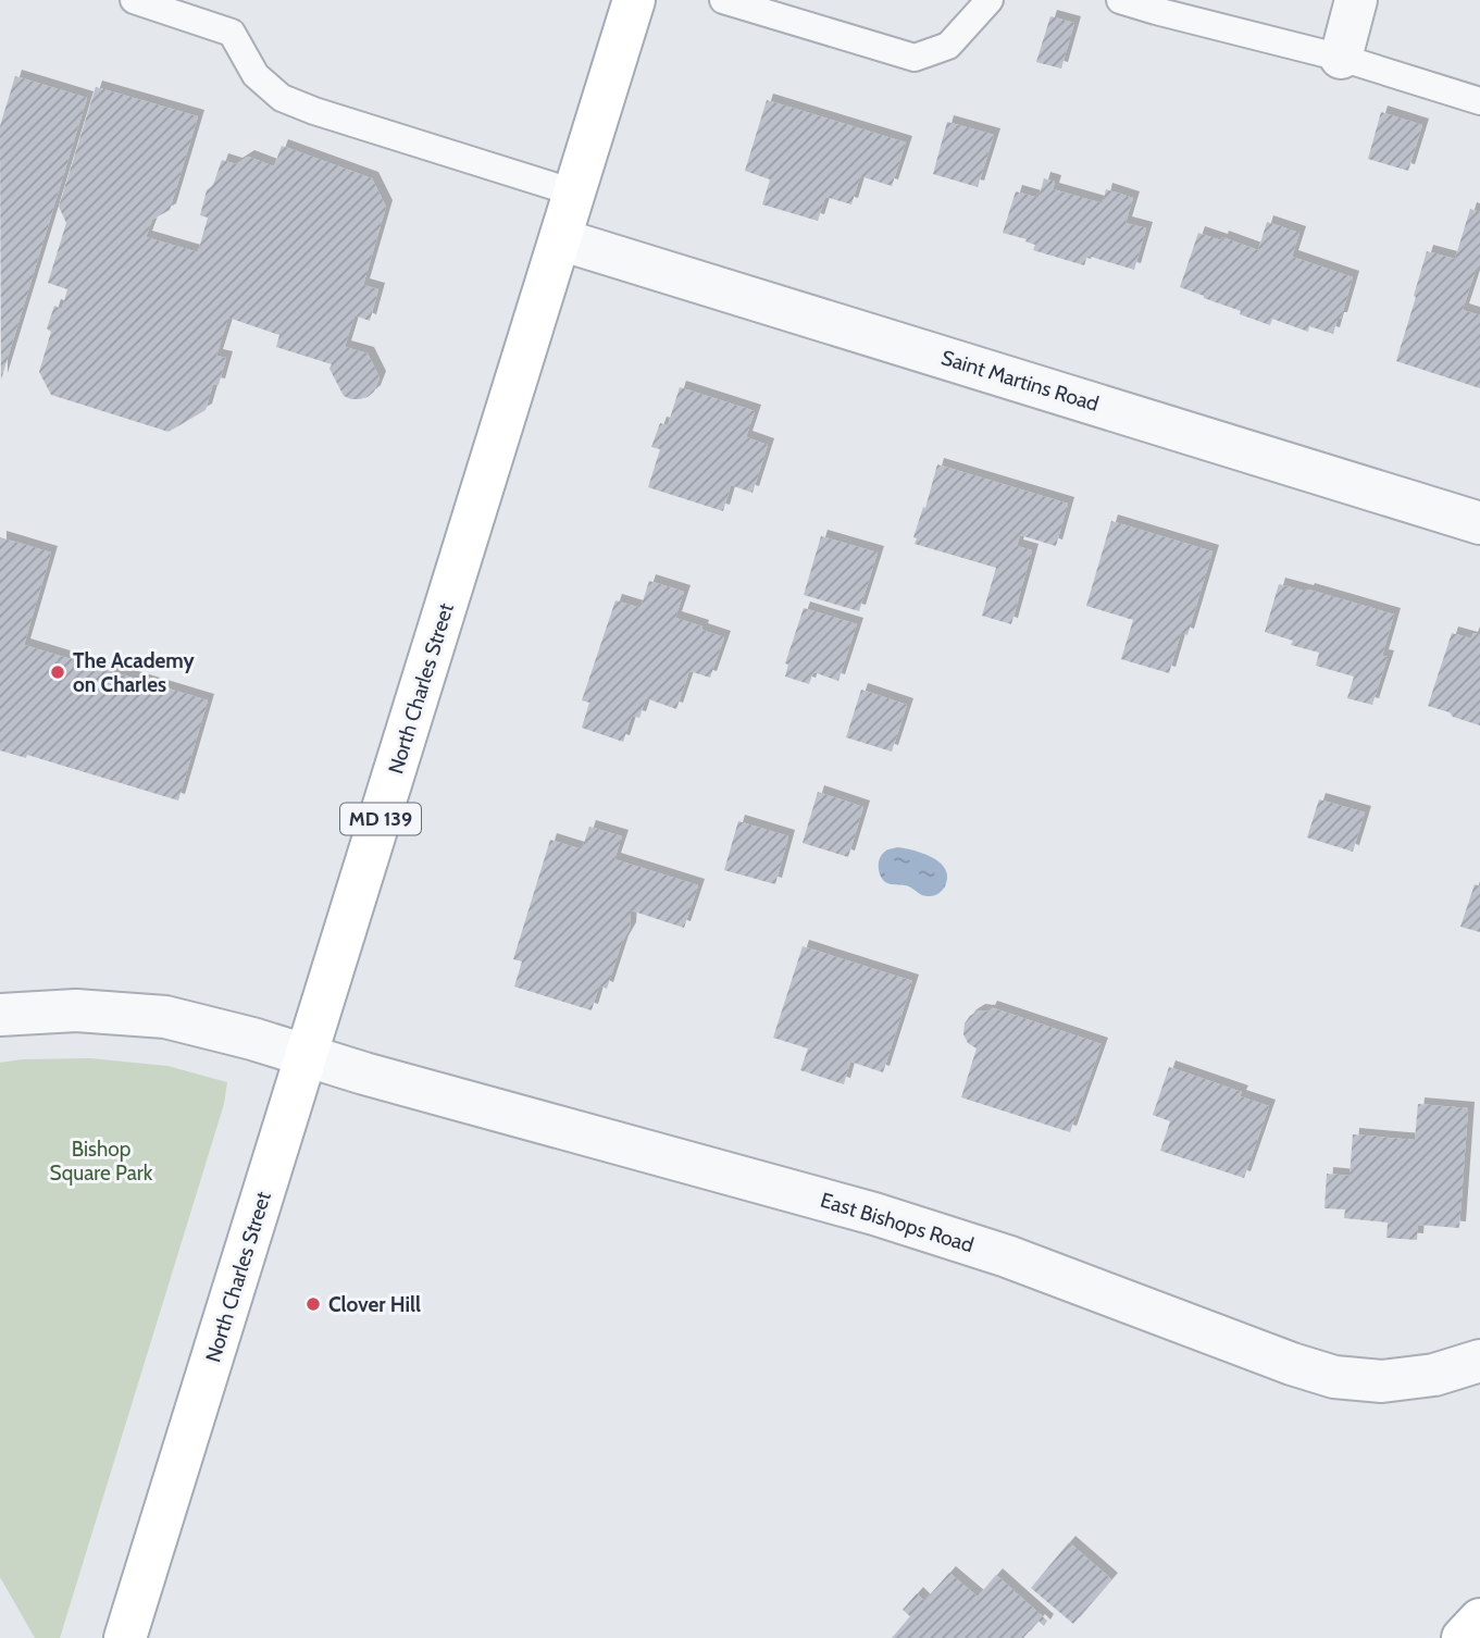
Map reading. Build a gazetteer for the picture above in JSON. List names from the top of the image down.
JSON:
{
  "streets": {
    "main road": ["North Charles Street", "MD 139"],
    "street": ["Saint Martins Road", "East Bishops Road"]
  },
  "crossings": [
    ["Saint Martins Road", "North Charles Street"],
    ["North Charles Street", "East Bishops Road"]
  ],
  "parks": ["Bishop Square Park"],
  "places": ["The Academy on Charles", "Clover Hill"]
}
